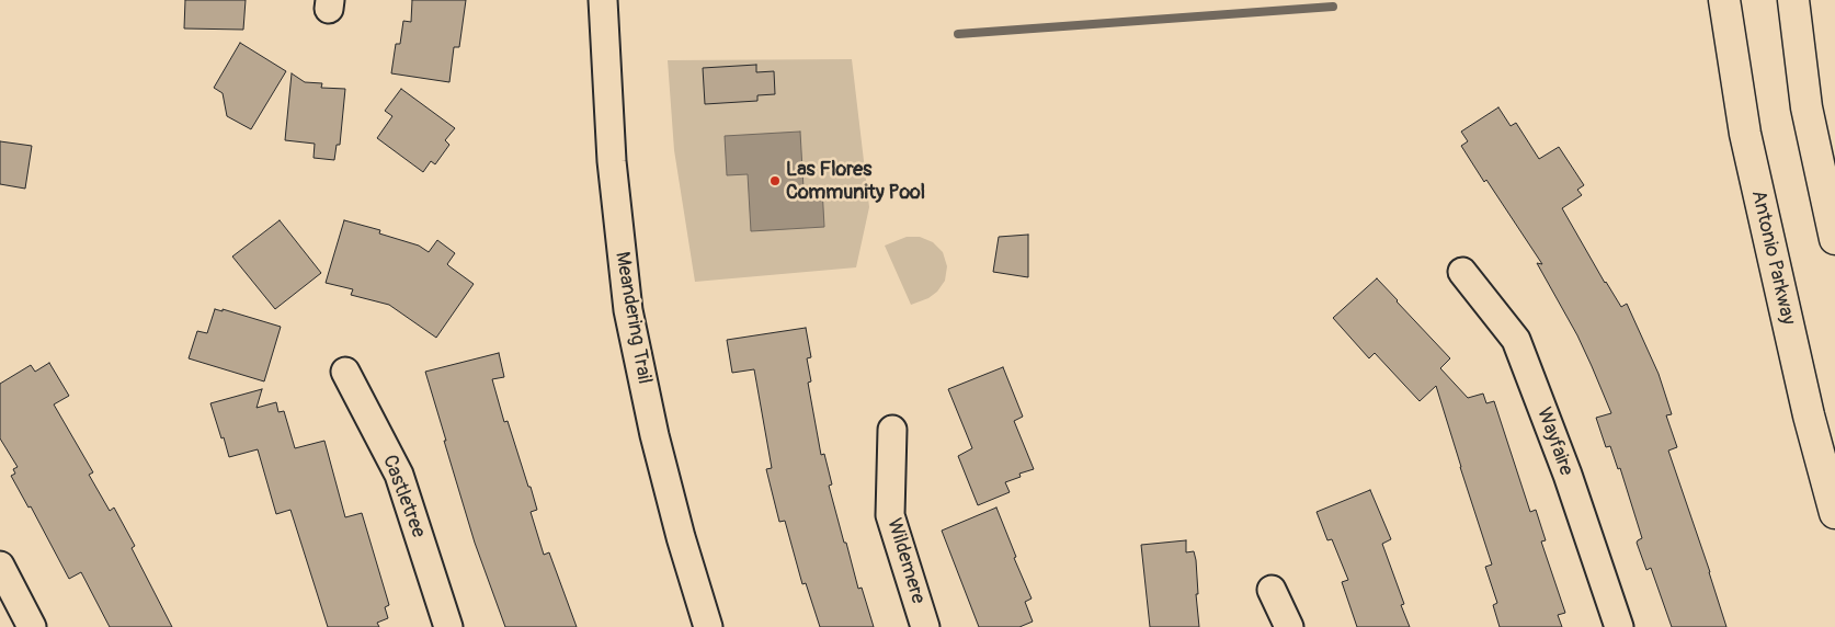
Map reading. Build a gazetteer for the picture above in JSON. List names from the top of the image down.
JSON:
{
  "streets": {
    "main road": ["Antonio Parkway"],
    "street": [
      "Meandering Trail",
      "Wayfaire",
      "Castletree",
      "Wildemere"
    ]
  },
  "places": ["Las Flores Community Pool"]
}
